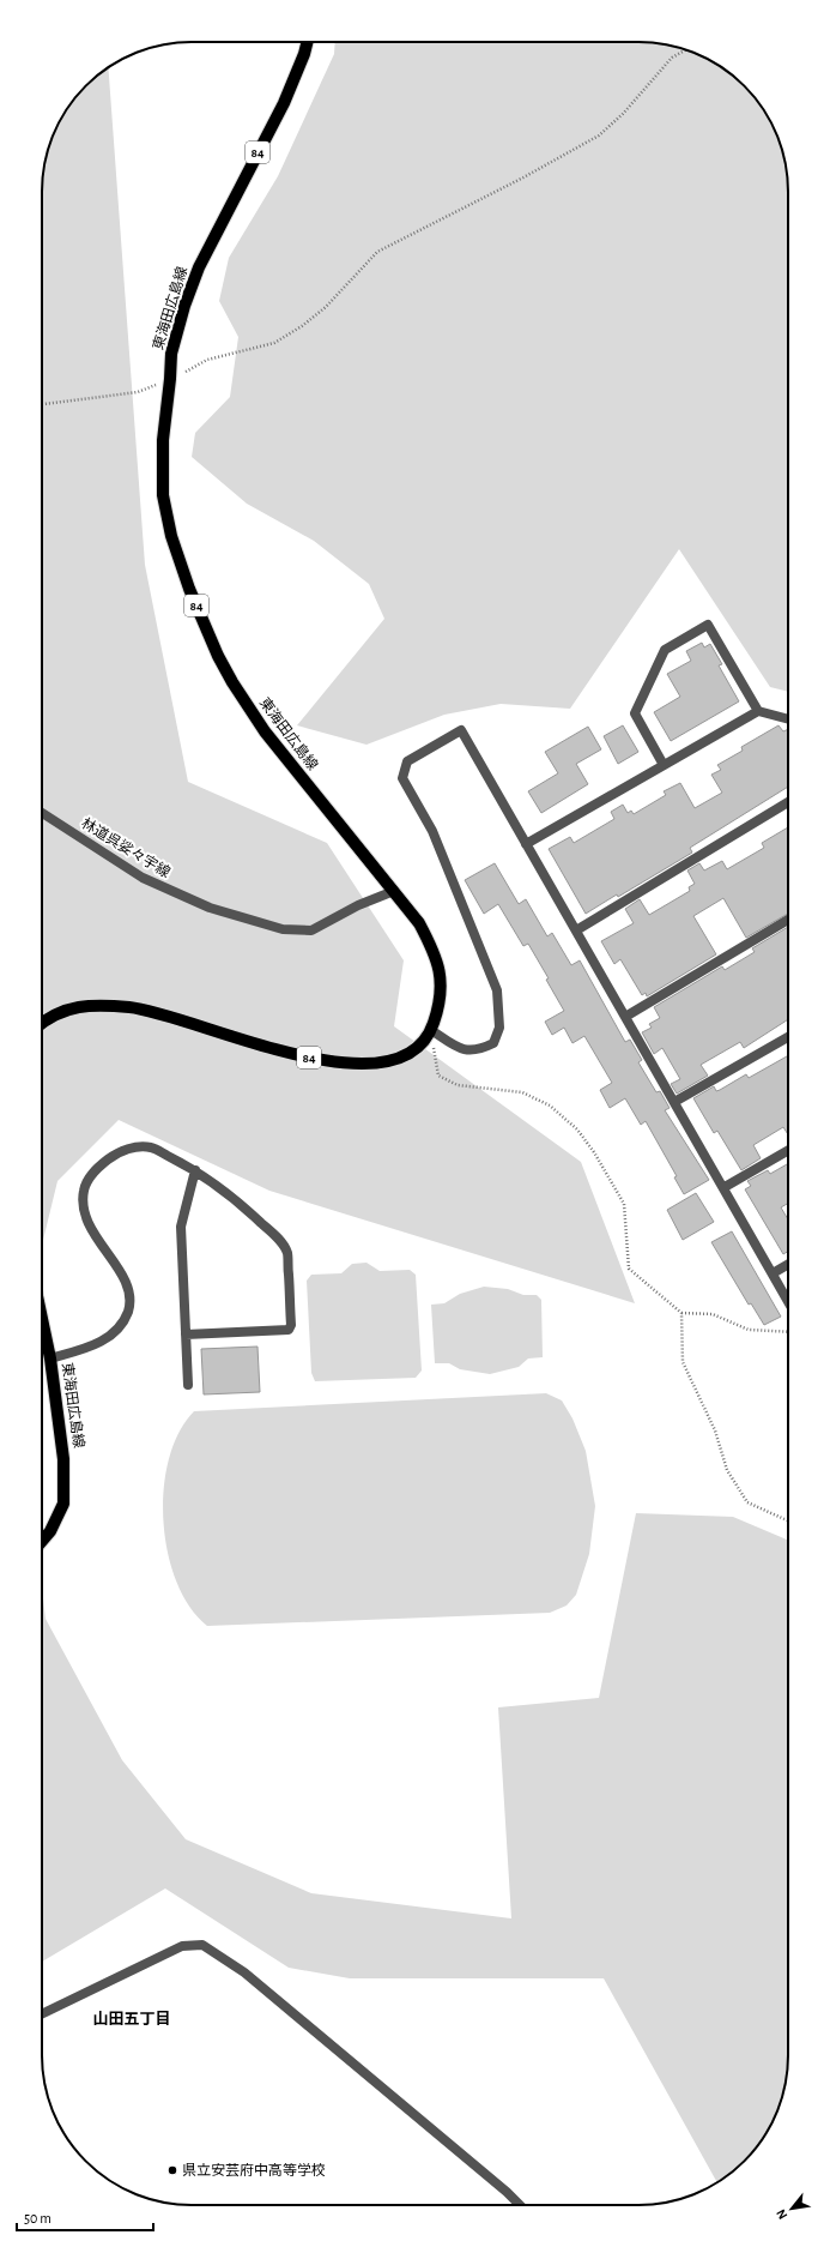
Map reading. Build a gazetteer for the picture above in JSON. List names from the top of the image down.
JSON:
{
  "streets": {
    "main road": ["84", "東海田広島線"],
    "street": ["林道呉娑々宇線"]
  },
  "crossings": [
    ["東海田広島線", "林道呉娑々宇線"]
  ],
  "districts": ["山田五丁目"],
  "places": ["県立安芸府中高等学校"],
  "scale_bar": "50 m",
  "north": "bottom left"
}
